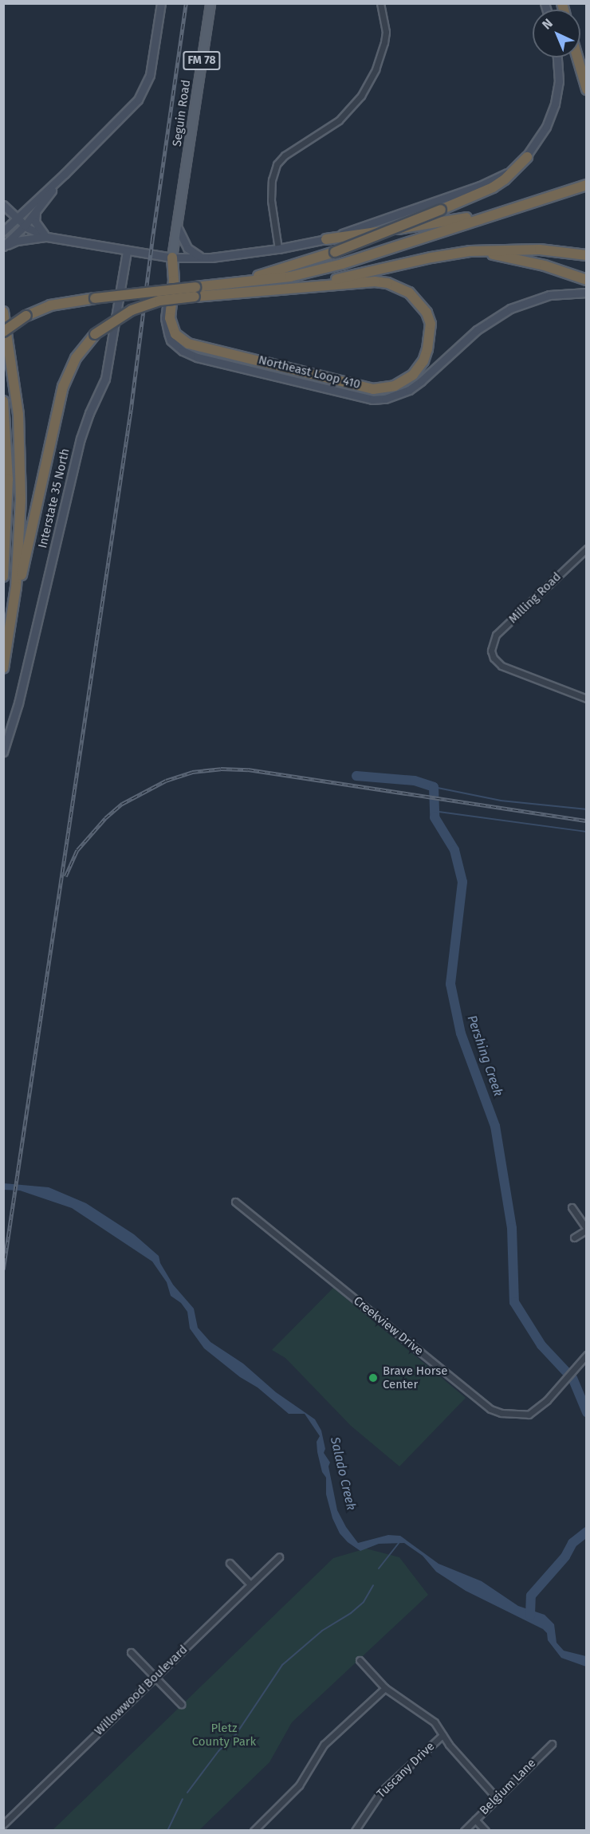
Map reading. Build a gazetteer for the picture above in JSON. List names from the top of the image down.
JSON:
{
  "streets": {
    "main road": [
      "FM 78",
      "Seguin Road",
      "Northeast Loop 410",
      "Interstate 35 North"
    ],
    "street": [
      "Milling Road",
      "Creekview Drive",
      "Willowwood Boulevard",
      "Tuscany Drive",
      "Belgium Lane"
    ]
  },
  "crossings": [
    ["FM 78", "Seguin Road"],
    ["FM 78", "Northeast Loop 410"]
  ],
  "water": ["Pershing Creek", "Salado Creek"],
  "parks": ["Pletz County Park"],
  "places": ["Brave Horse Center"],
  "north": "top left"
}
